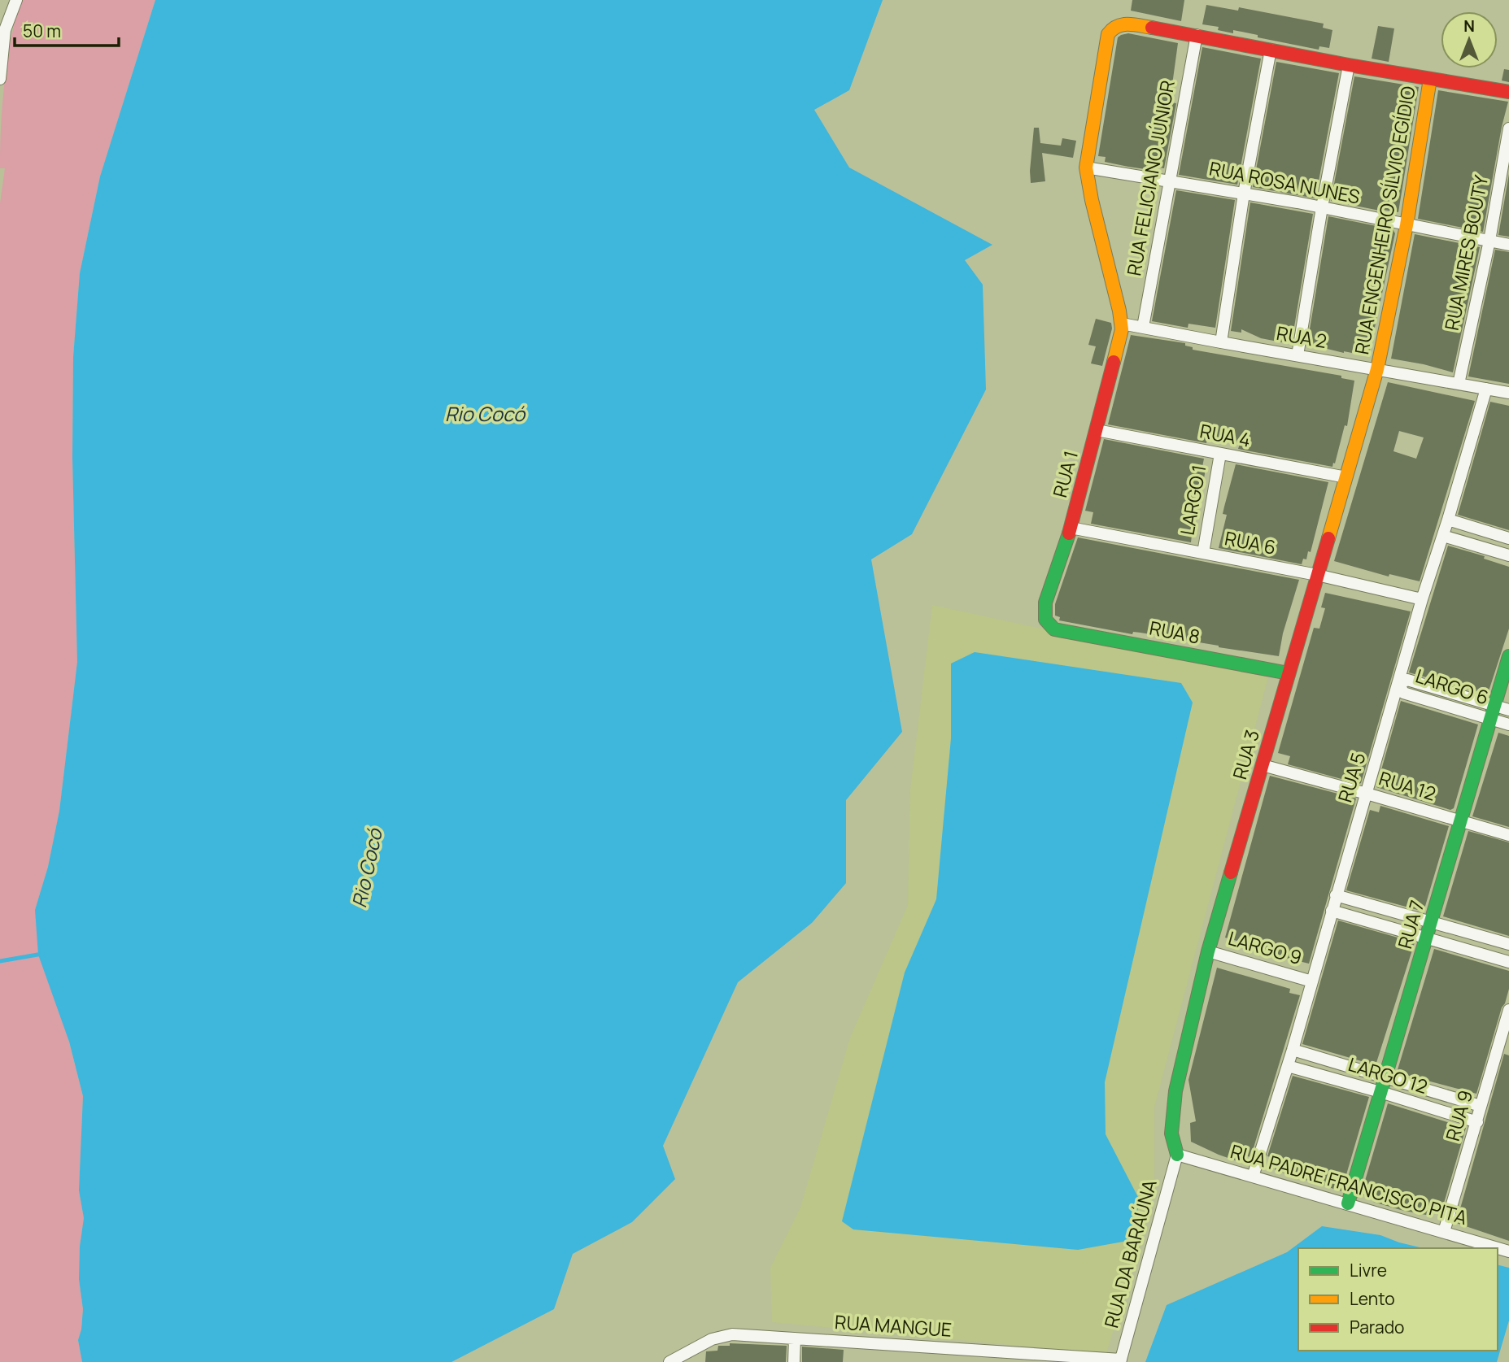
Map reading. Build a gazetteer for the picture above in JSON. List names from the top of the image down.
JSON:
{
  "streets": {
    "street": [
      "RUA FELICIANO JÚNIOR",
      "RUA ROSA NUNES",
      "RUA ENGENHEIRO SÍLVIO EGÍDIO",
      "RUA MIRES BOUTY",
      "RUA 2",
      "RUA 4",
      "RUA 1",
      "LARGO 1",
      "RUA 6",
      "RUA 8",
      "LARGO 6",
      "RUA 3",
      "RUA 5",
      "RUA 12",
      "RUA 7",
      "LARGO 9",
      "LARGO 12",
      "RUA 9",
      "RUA PADRE FRANCISCO PITA",
      "RUA DA BARAÚNA",
      "RUA MANGUE"
    ]
  },
  "crossings": [
    ["RUA FELICIANO JÚNIOR", "RUA ROSA NUNES"],
    ["RUA FELICIANO JÚNIOR", "RUA 2"],
    ["RUA ROSA NUNES", "RUA ENGENHEIRO SÍLVIO EGÍDIO"],
    ["RUA ROSA NUNES", "RUA MIRES BOUTY"],
    ["RUA ENGENHEIRO SÍLVIO EGÍDIO", "RUA 2"],
    ["RUA ENGENHEIRO SÍLVIO EGÍDIO", "RUA 3"],
    ["RUA MIRES BOUTY", "RUA 2"],
    ["RUA 2", "RUA 1"],
    ["RUA 2", "RUA 3"],
    ["RUA 2", "RUA 5"],
    ["RUA 4", "RUA 1"],
    ["RUA 4", "LARGO 1"],
    ["RUA 4", "RUA 3"],
    ["RUA 1", "RUA 6"],
    ["RUA 1", "RUA 8"],
    ["LARGO 1", "RUA 6"],
    ["RUA 6", "RUA 3"],
    ["RUA 6", "RUA 5"],
    ["RUA 8", "RUA 3"],
    ["LARGO 6", "RUA 5"],
    ["LARGO 6", "RUA 7"],
    ["RUA 3", "RUA 12"],
    ["RUA 3", "LARGO 9"],
    ["RUA 3", "RUA PADRE FRANCISCO PITA"],
    ["RUA 3", "RUA DA BARAÚNA"],
    ["RUA 5", "RUA 12"],
    ["RUA 5", "LARGO 9"],
    ["RUA 5", "LARGO 12"],
    ["RUA 5", "RUA PADRE FRANCISCO PITA"],
    ["RUA 12", "RUA 7"],
    ["RUA 7", "LARGO 12"],
    ["RUA 7", "RUA PADRE FRANCISCO PITA"],
    ["LARGO 12", "RUA 9"],
    ["RUA 9", "RUA PADRE FRANCISCO PITA"],
    ["RUA PADRE FRANCISCO PITA", "RUA DA BARAÚNA"],
    ["RUA DA BARAÚNA", "RUA MANGUE"]
  ],
  "water": ["Rio Cocó"],
  "legend": ["Livre", "Lento", "Parado"],
  "scale_bar": "50 m",
  "north": "top"
}
